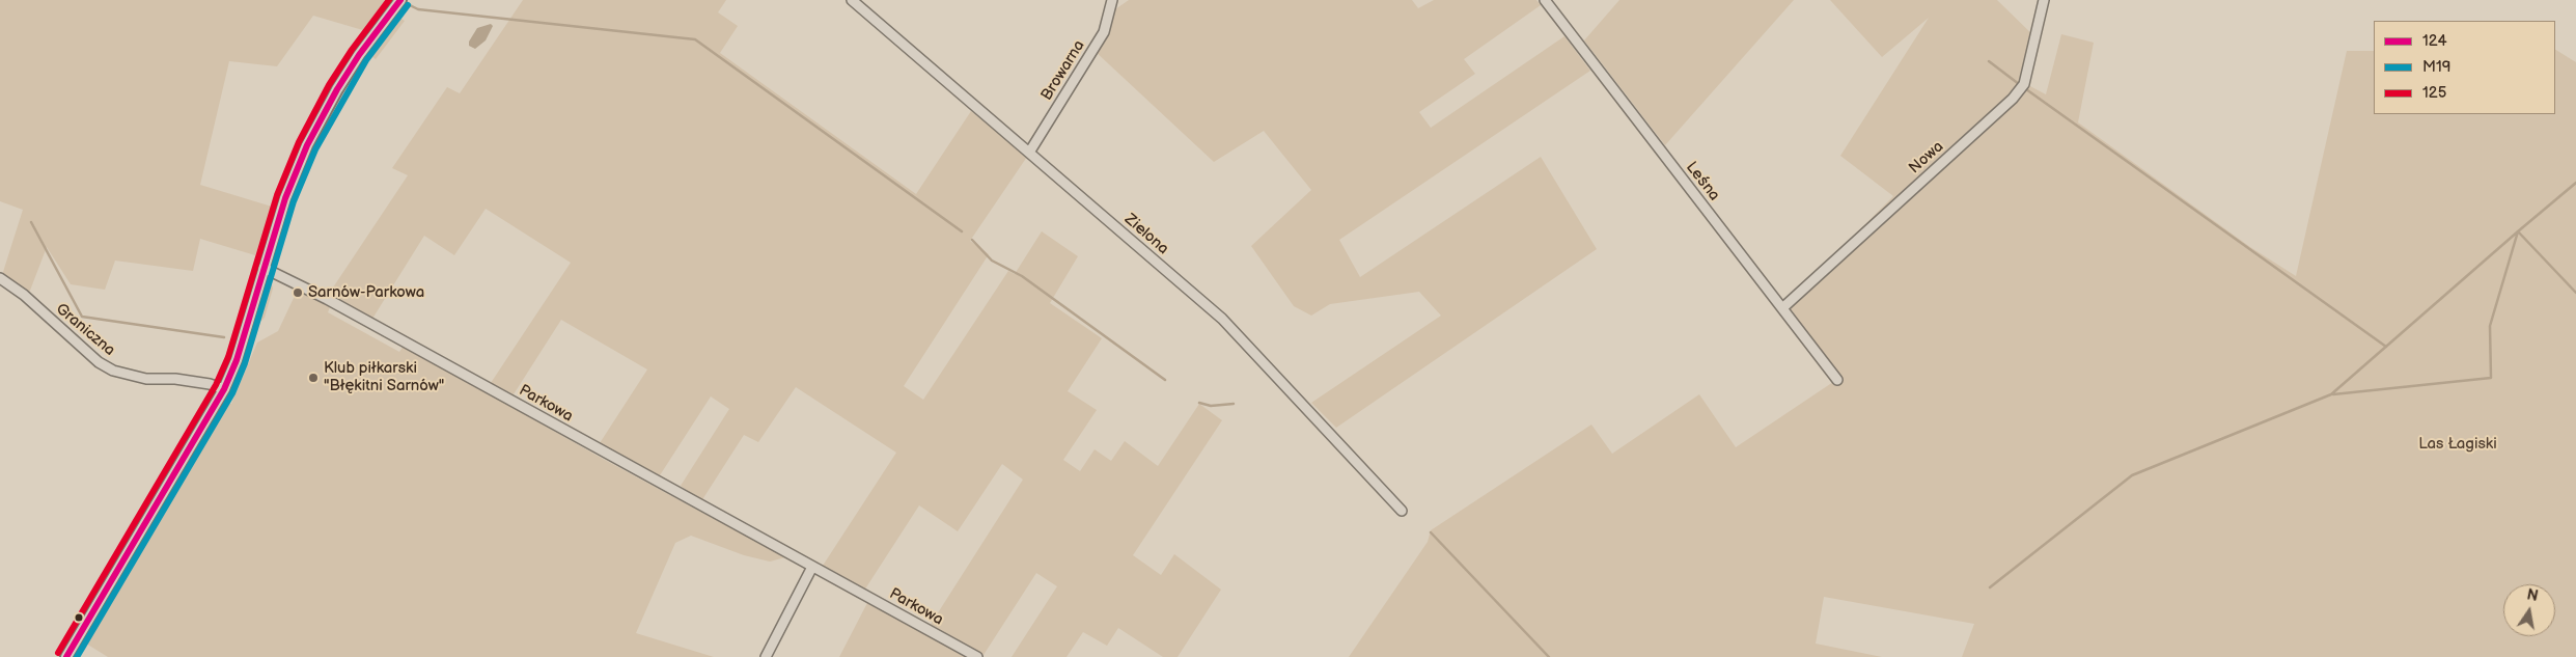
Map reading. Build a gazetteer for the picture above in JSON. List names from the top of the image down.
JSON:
{
  "streets": {
    "street": [
      "Browarna",
      "Nowa",
      "Leśna",
      "Zielona",
      "Graniczna",
      "Parkowa"
    ]
  },
  "crossings": [
    ["Browarna", "Zielona"],
    ["Nowa", "Leśna"]
  ],
  "parks": ["Las Łagiski"],
  "places": ["Sarnów-Parkowa", "Klub piłkarski \"Błękitni Sarnów\""],
  "lines": ["transit line 124", "transit line 125", "transit line M19"],
  "legend": ["124", "M19", "125"],
  "north": "top"
}
